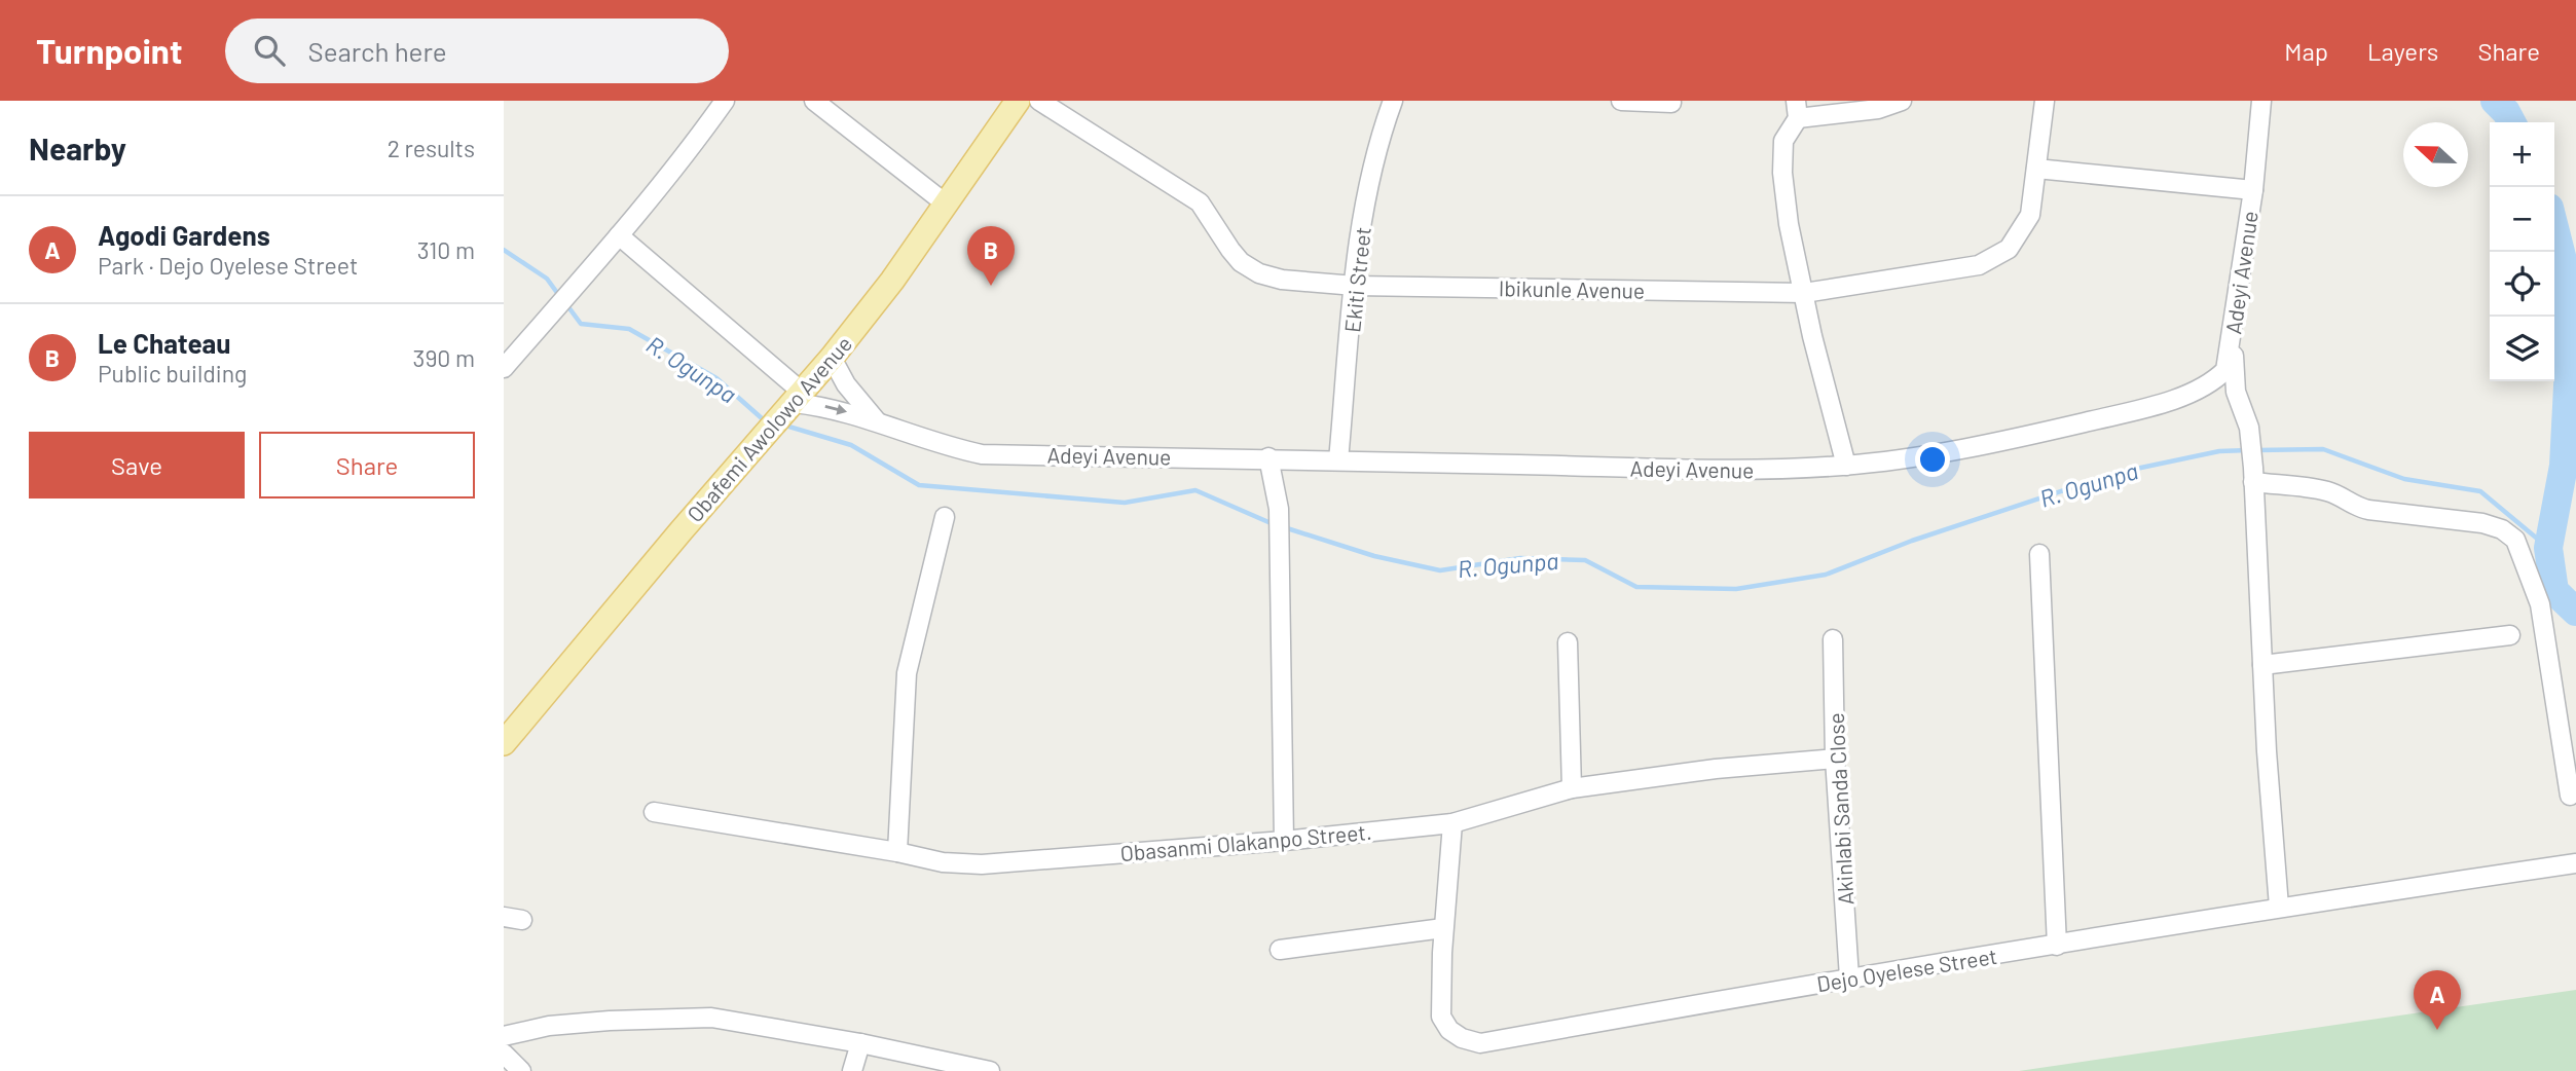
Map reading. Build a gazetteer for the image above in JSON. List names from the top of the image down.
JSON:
{
  "streets": {
    "main road": ["Obafemi Awolowo Avenue"],
    "street": [
      "Adeyi Avenue",
      "Ekiti Street",
      "Ibikunle Avenue",
      "Akinlabi Sanda Close",
      "Obasanmi Olakanpo Street.",
      "Dejo Oyelese Street"
    ]
  },
  "crossings": [
    ["Adeyi Avenue", "Ekiti Street"],
    ["Adeyi Avenue", "Obafemi Awolowo Avenue"],
    ["Ekiti Street", "Ibikunle Avenue"],
    ["Akinlabi Sanda Close", "Obasanmi Olakanpo Street."],
    ["Akinlabi Sanda Close", "Dejo Oyelese Street"],
    ["Obasanmi Olakanpo Street.", "Dejo Oyelese Street"]
  ],
  "water": ["R. Ogunpa"],
  "north": "left",
  "page": {
    "header": "Turnpoint",
    "search": "Search here",
    "nav": ["Map", "Layers", "Share"],
    "heading": ["Nearby", "2 results"],
    "map_buttons": ["+", "−"],
    "list": [
      {
        "mark": "A",
        "name": "Agodi Gardens",
        "note": "Park · Dejo Oyelese Street",
        "value": "310 m"
      },
      {
        "mark": "B",
        "name": "Le Chateau",
        "note": "Public building",
        "value": "390 m"
      }
    ],
    "pins": ["B", "A"],
    "buttons": ["Save", "Share"]
  }
}
